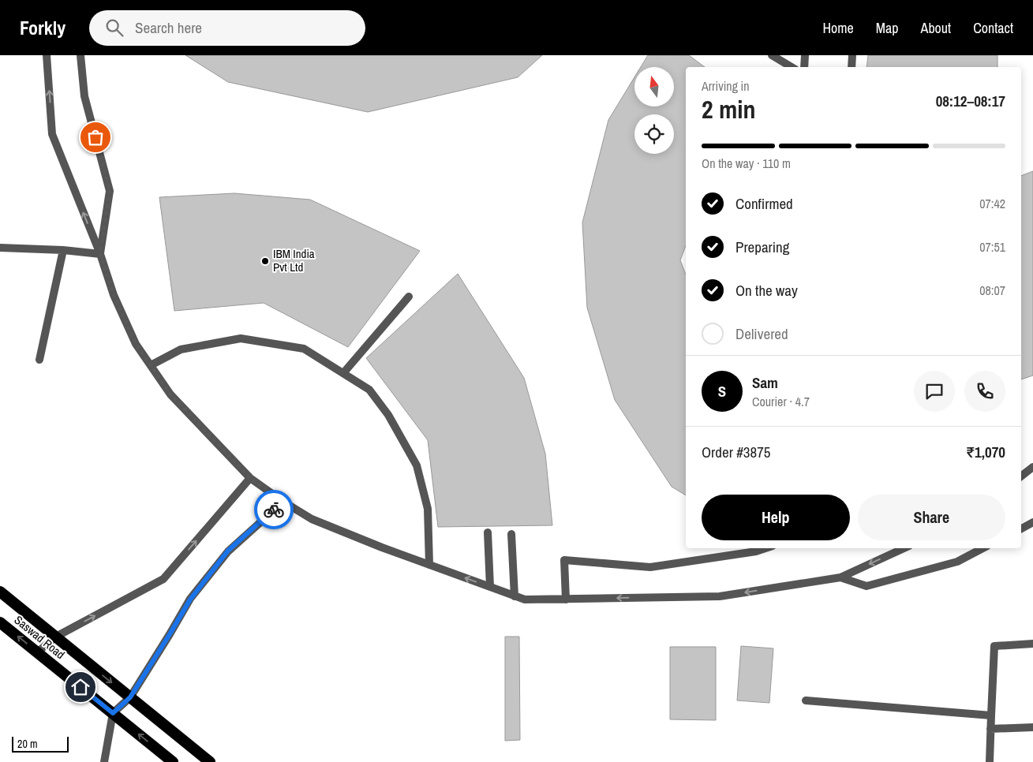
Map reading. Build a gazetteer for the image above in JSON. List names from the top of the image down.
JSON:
{
  "streets": {
    "highway": ["Saswad Road"]
  },
  "places": ["IBM India Pvt Ltd"],
  "scale_bar": "20 m",
  "north": "top",
  "page": {
    "header": "Forkly",
    "search": "Search here",
    "nav": [
      "Home",
      "Map",
      "About",
      "Contact"
    ],
    "heading": ["2 min", "Arriving in", "08:12–08:17"],
    "panel": [
      "Sam",
      "Courier · 4.7",
      "Order #3875",
      "₹1,070"
    ],
    "bar": "On the way · 110 m",
    "list": [
      ["Confirmed", "07:42"],
      ["Preparing", "07:51"],
      ["On the way", "08:07"],
      "Delivered"
    ],
    "round": "S",
    "buttons": ["Help", "Share"],
    "scale": "20 m"
  }
}
